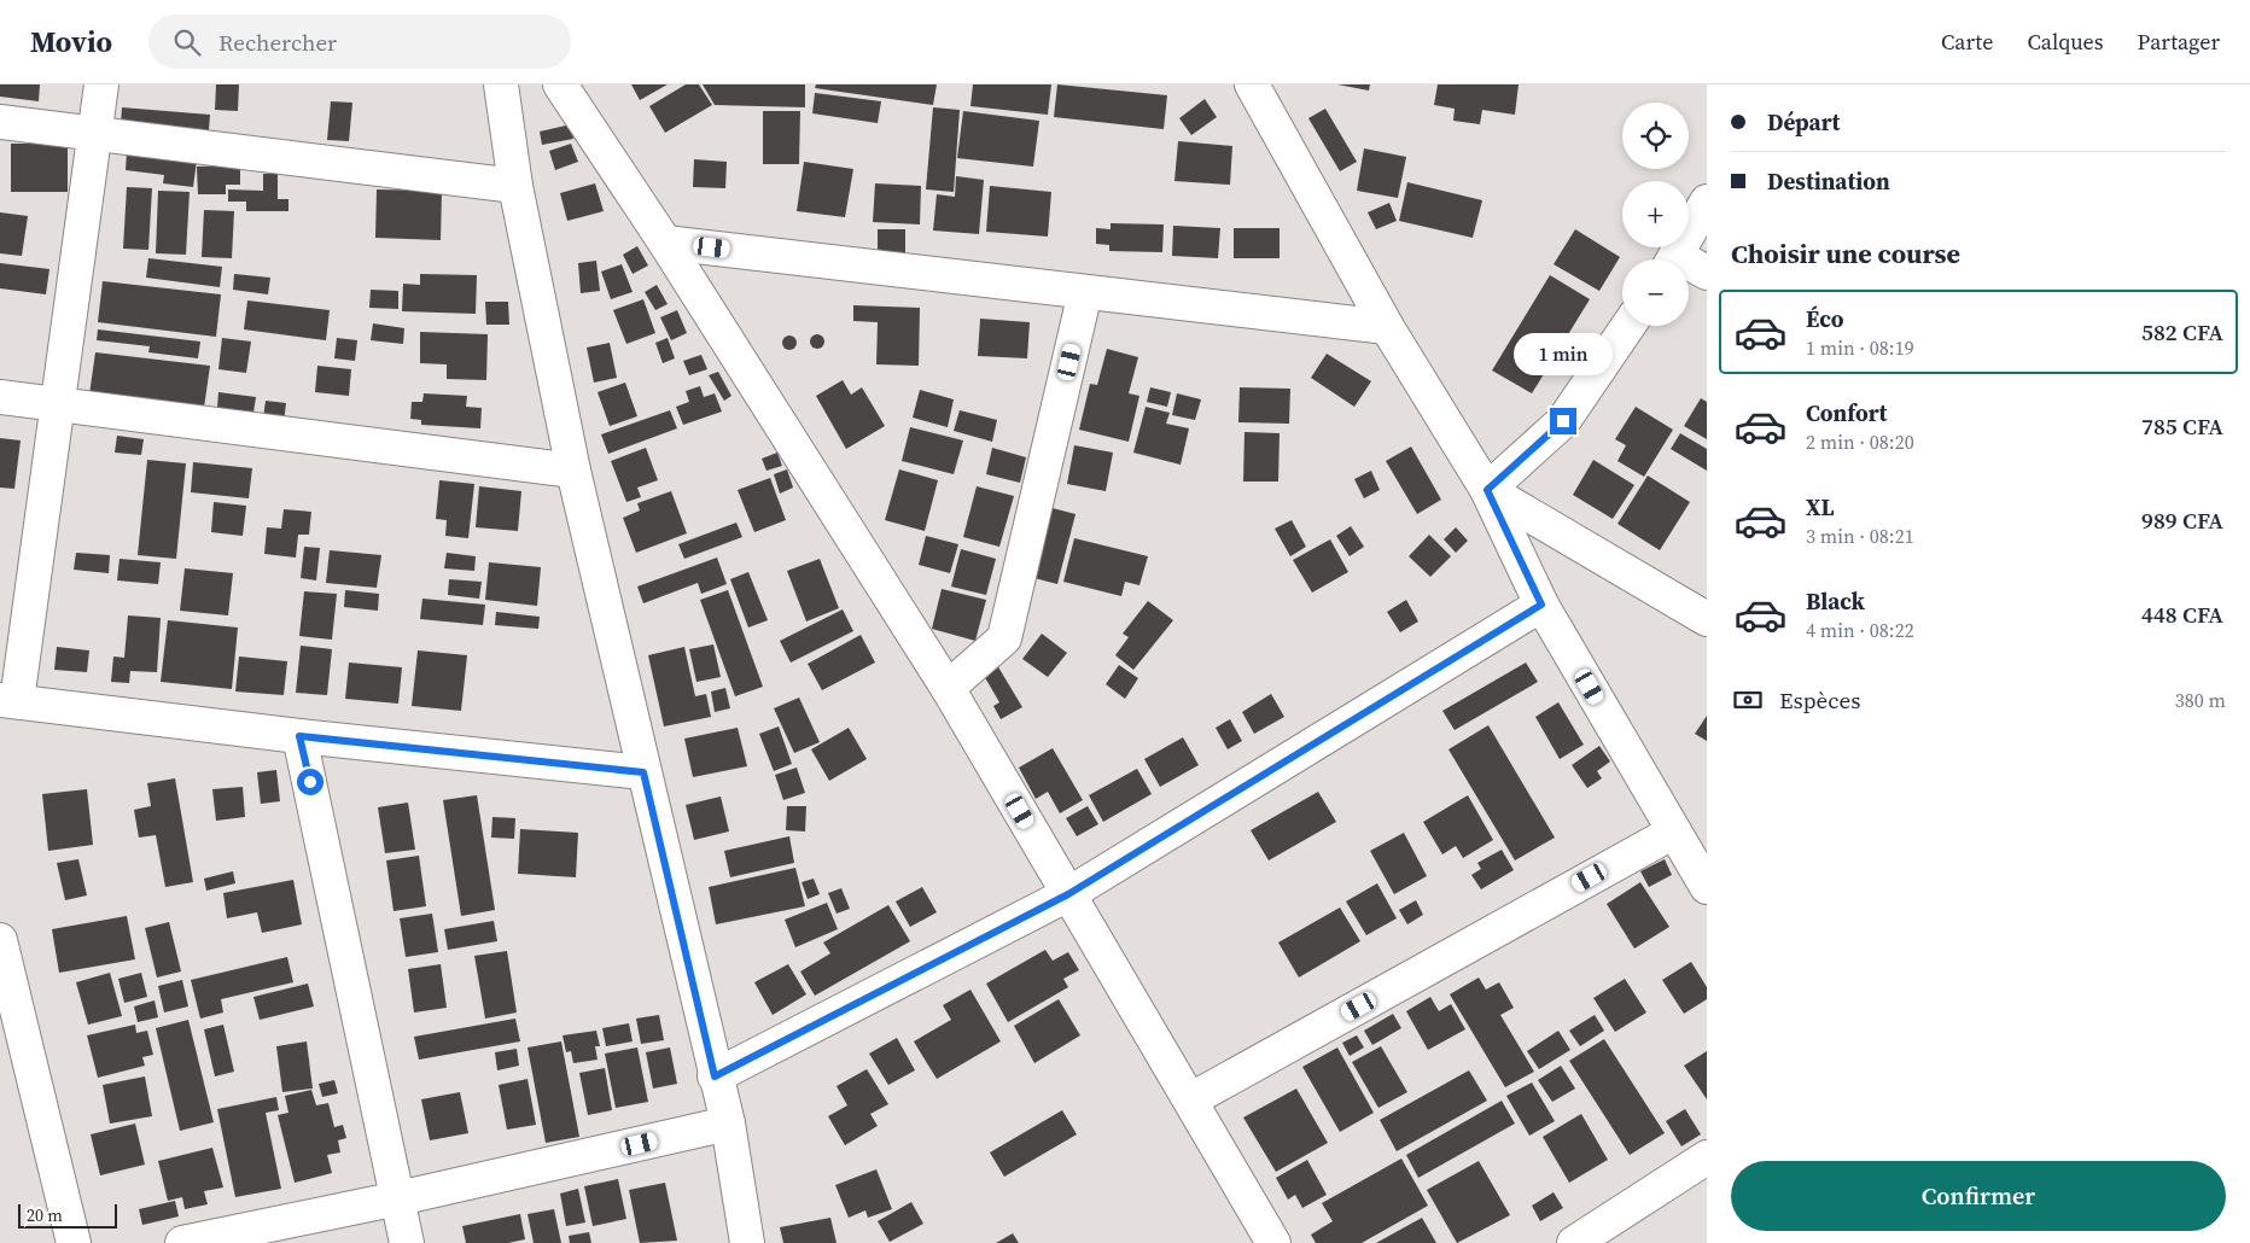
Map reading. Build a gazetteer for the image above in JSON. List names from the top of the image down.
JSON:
{
  "scale_bar": "20 m",
  "page": {
    "header": "Movio",
    "search": "Rechercher",
    "nav": ["Carte", "Calques", "Partager"],
    "banner": ["Départ", "Destination"],
    "map_buttons": ["+", "−"],
    "heading": "Choisir une course",
    "list": [
      {
        "name": "Éco",
        "note": "1 min · 08:19",
        "value": "582 CFA"
      },
      {
        "name": "Confort",
        "note": "2 min · 08:20",
        "value": "785 CFA"
      },
      {
        "name": "XL",
        "note": "3 min · 08:21",
        "value": "989 CFA"
      },
      {
        "name": "Black",
        "note": "4 min · 08:22",
        "value": "448 CFA"
      }
    ],
    "bubble": "1 min",
    "pay": ["Espèces", "380 m"],
    "buttons": "Confirmer",
    "scale": "20 m"
  }
}
